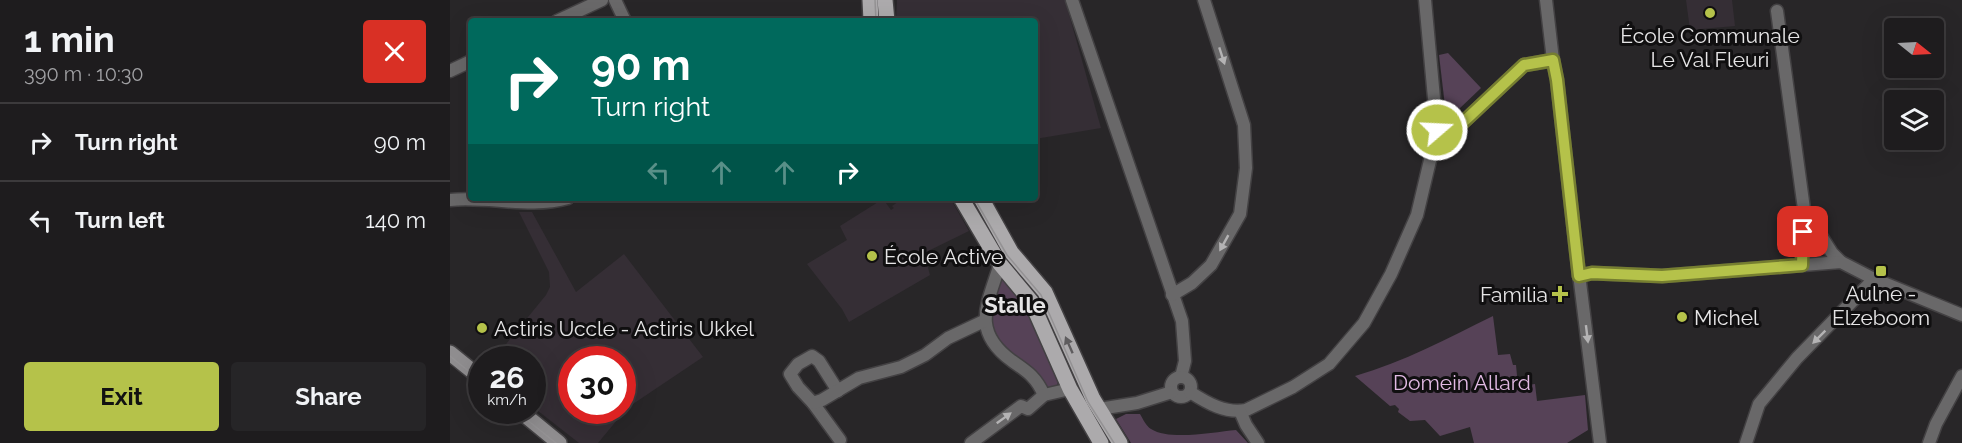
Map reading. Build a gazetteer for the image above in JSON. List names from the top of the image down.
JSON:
{
  "districts": ["Stalle"],
  "parks": ["Domein Allard"],
  "places": {
    "other": [
      "École Communale Le Val Fleuri",
      "École Active",
      "Michel",
      "Actiris Uccle - Actiris Ukkel"
    ],
    "transit": ["Aulne - Elzeboom"],
    "health": ["Familia"]
  },
  "north": "right",
  "page": {
    "heading": ["1 min", "390 m · 10:30"],
    "turn": ["90 m", "Turn right"],
    "list": [
      {
        "name": "Turn right",
        "value": "90 m"
      },
      {
        "name": "Turn left",
        "value": "140 m"
      }
    ],
    "speed": "26 km/h",
    "limit": "30",
    "buttons": ["Exit", "Share"]
  }
}
